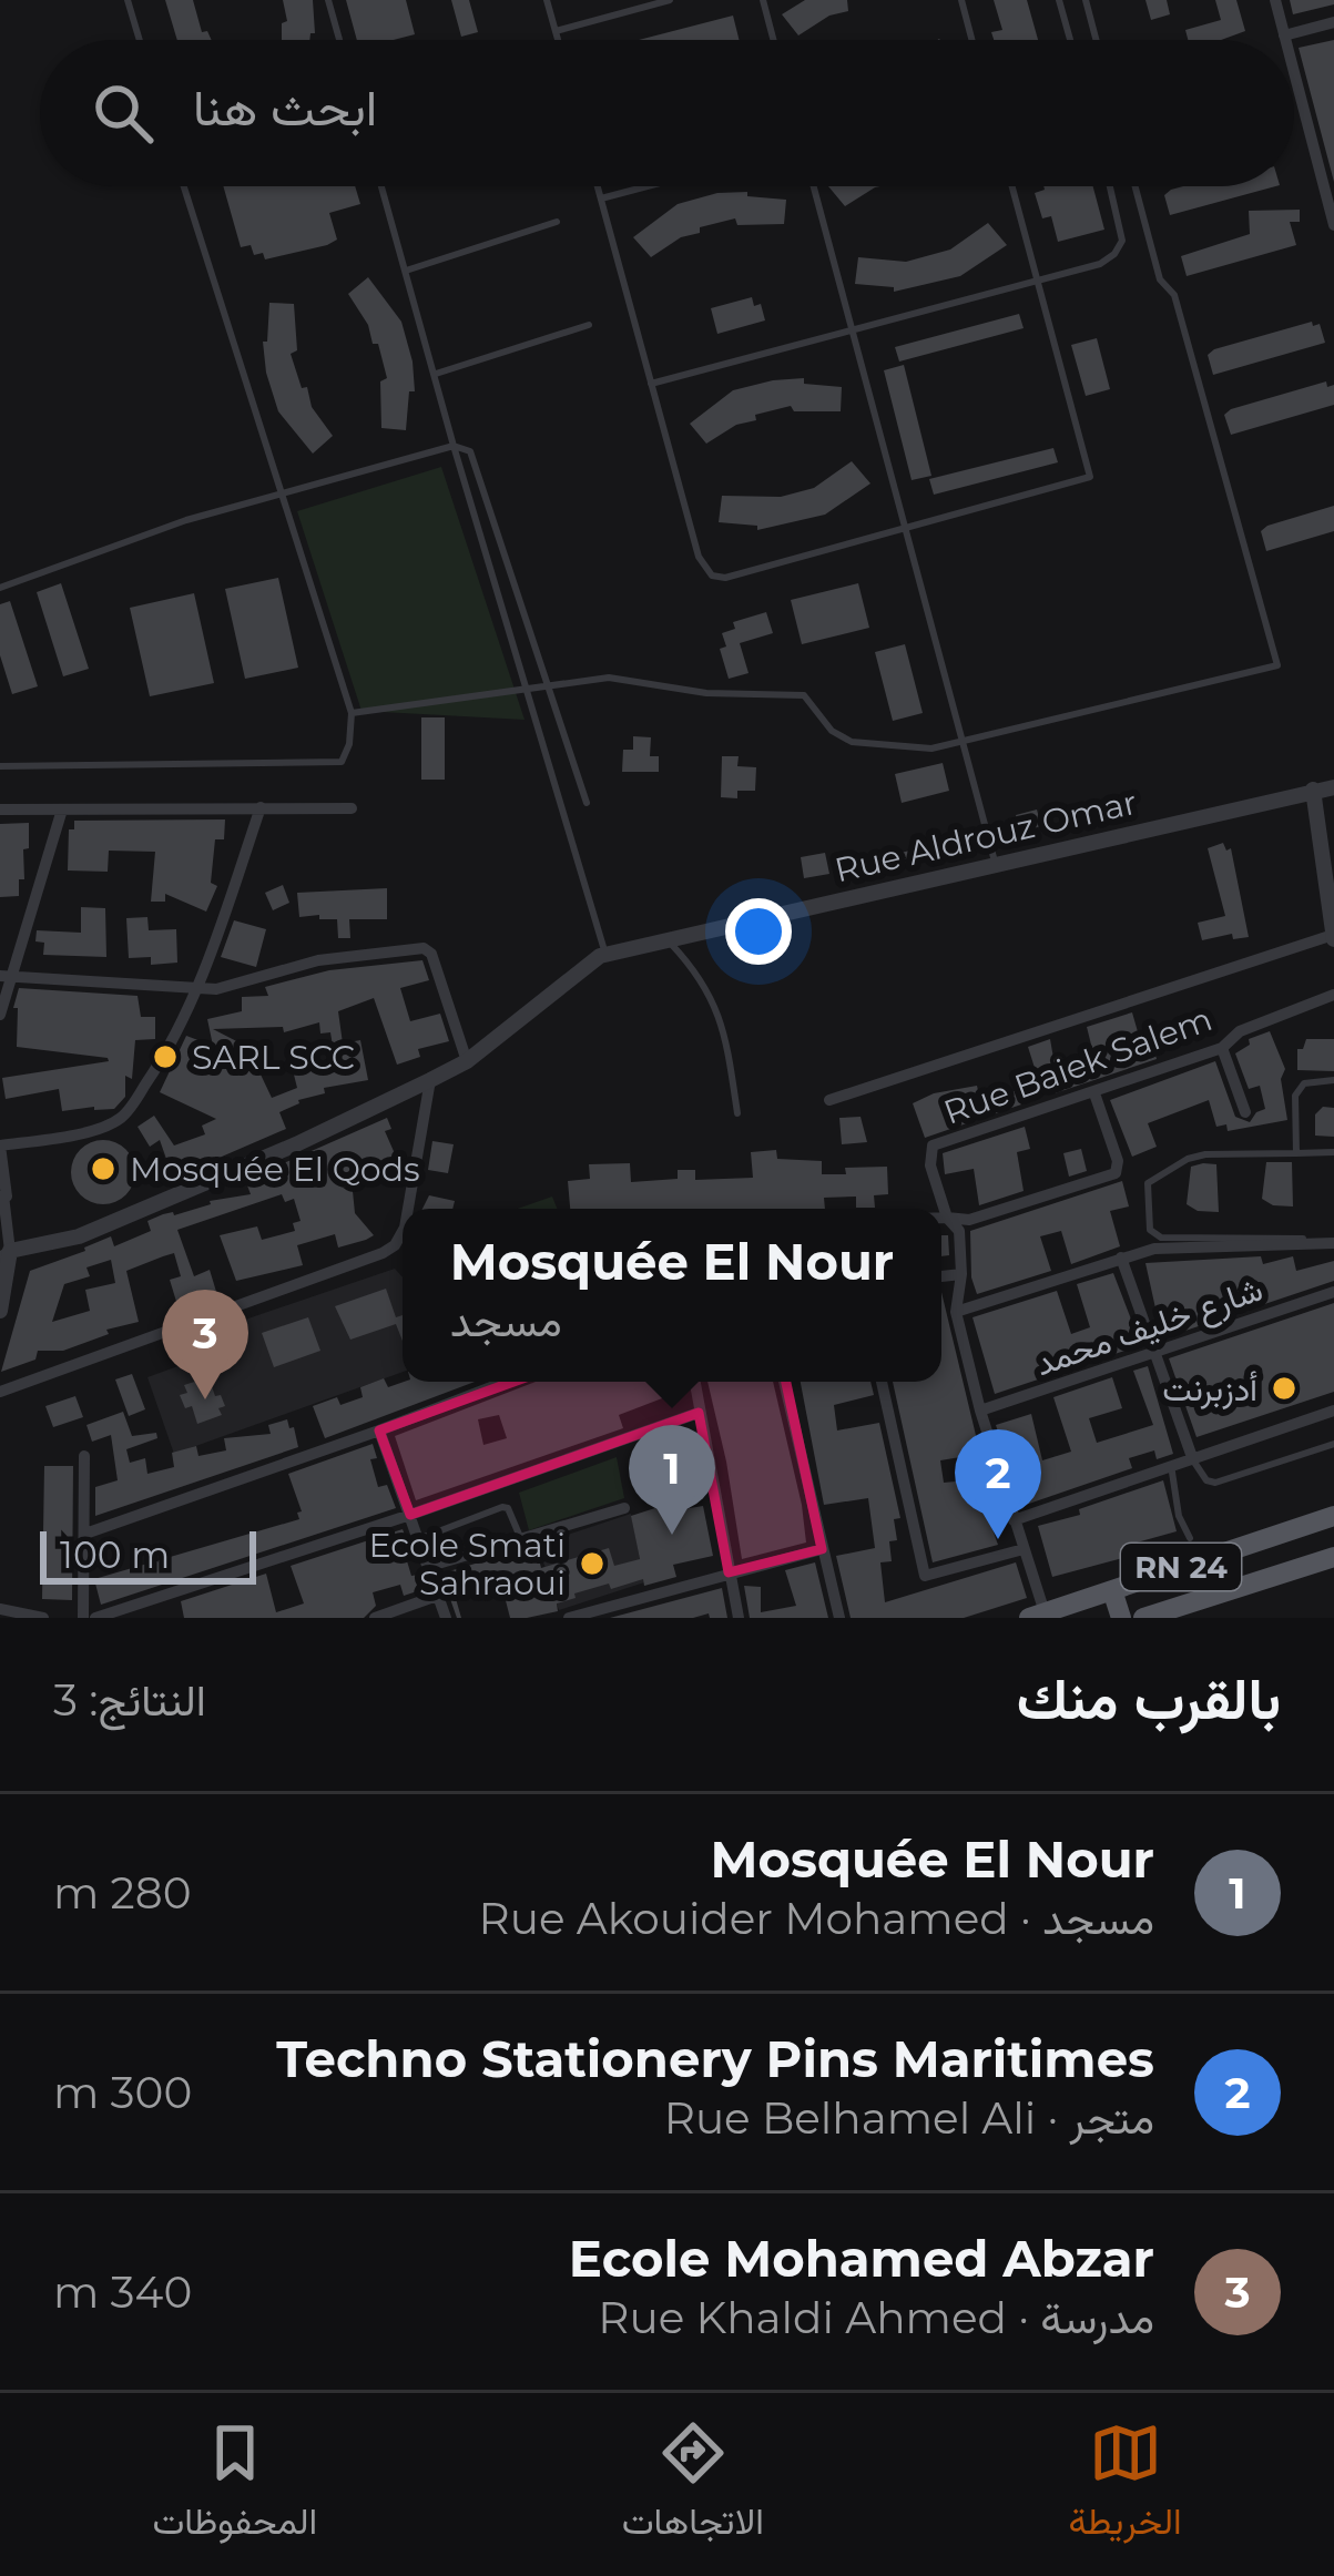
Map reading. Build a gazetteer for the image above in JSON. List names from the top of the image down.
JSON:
{
  "streets": {
    "main road": ["RN 24"],
    "street": ["Rue Aldrouz Omar", "Rue Baiek Salem", "شارع خليف محمد"]
  },
  "places": [
    "SARL SCC",
    "Mosquée El Qods",
    "أدزبرنت",
    "Ecole Smati Sahraoui"
  ],
  "scale_bar": "100 m",
  "page": {
    "search": "ابحث هنا",
    "popup": ["Mosquée El Nour", "مسجد"],
    "pins": ["3", "1", "2"],
    "scale": "100 m",
    "heading": ["بالقرب منك", "النتائج: 3"],
    "list": [
      {
        "mark": "1",
        "name": "Mosquée El Nour",
        "note": "مسجد · Rue Akouider Mohamed",
        "value": "280 m"
      },
      {
        "mark": "2",
        "name": "Techno Stationery Pins Maritimes",
        "note": "متجر · Rue Belhamel Ali",
        "value": "300 m"
      },
      {
        "mark": "3",
        "name": "Ecole Mohamed Abzar",
        "note": "مدرسة · Rue Khaldi Ahmed",
        "value": "340 m"
      }
    ],
    "nav": ["الخريطة", "الاتجاهات", "المحفوظات"]
  }
}
